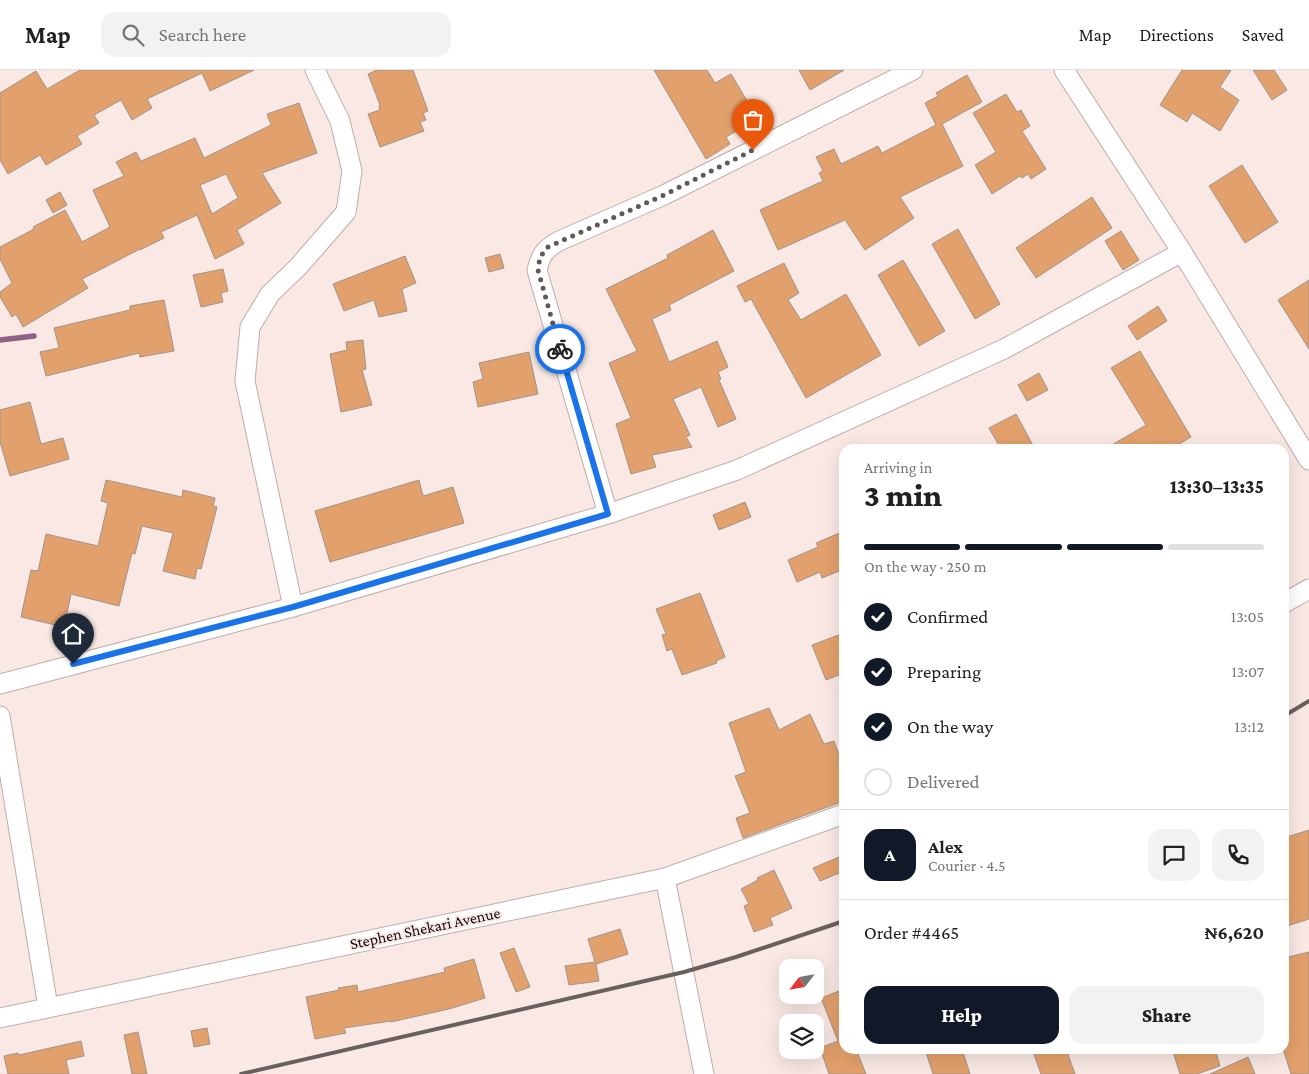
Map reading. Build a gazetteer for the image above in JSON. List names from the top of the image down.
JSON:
{
  "streets": {
    "street": ["Stephen Shekari Avenue"]
  },
  "north": "bottom left",
  "page": {
    "header": "Map",
    "search": "Search here",
    "nav": ["Map", "Directions", "Saved"],
    "heading": ["3 min", "Arriving in", "13:30–13:35"],
    "panel": [
      "Alex",
      "Courier · 4.5",
      "Order #4465",
      "₦6,620"
    ],
    "bar": "On the way · 250 m",
    "list": [
      ["Confirmed", "13:05"],
      ["Preparing", "13:07"],
      ["On the way", "13:12"],
      "Delivered"
    ],
    "round": "A",
    "buttons": ["Help", "Share"]
  }
}
